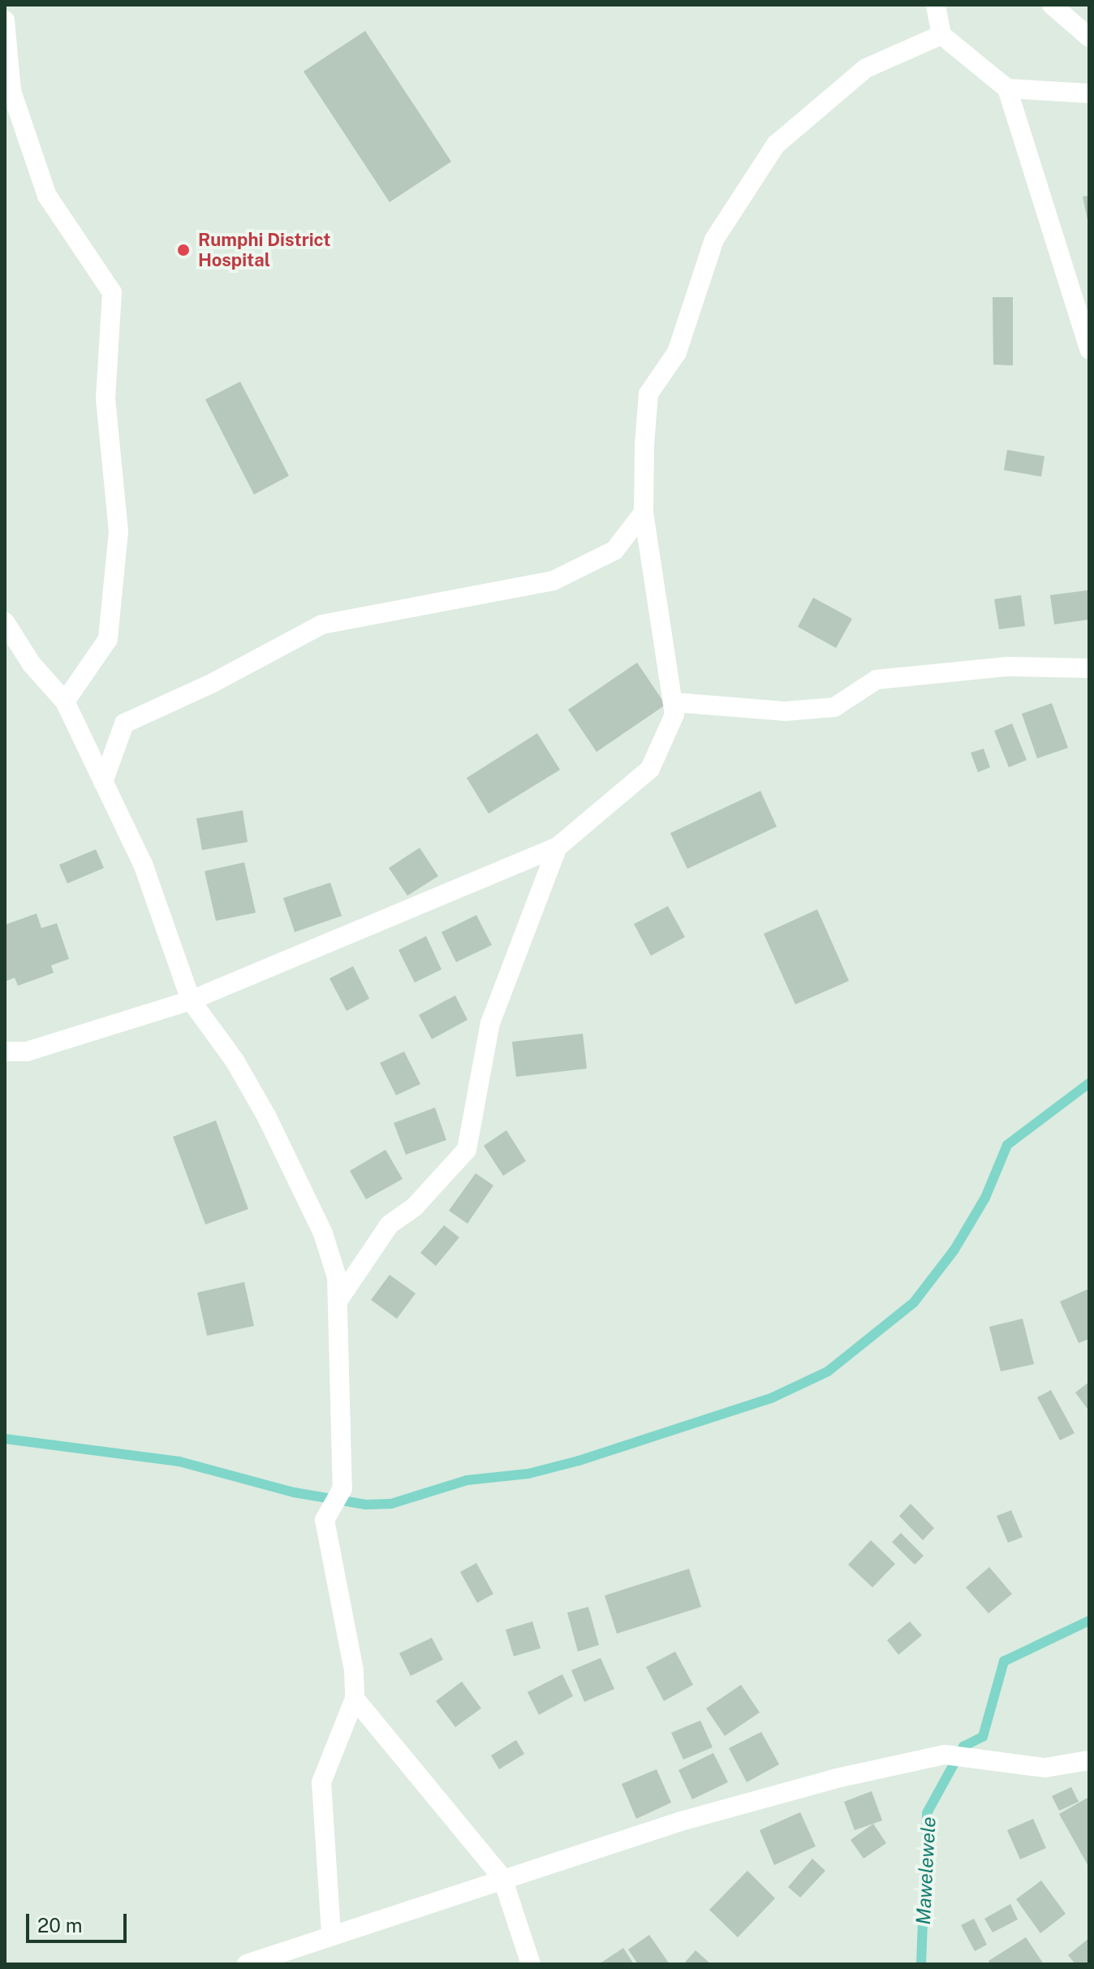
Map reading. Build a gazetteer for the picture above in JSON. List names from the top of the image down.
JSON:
{
  "water": ["Mawelewele"],
  "places": ["Rumphi District Hospital"],
  "scale_bar": "20 m"
}
